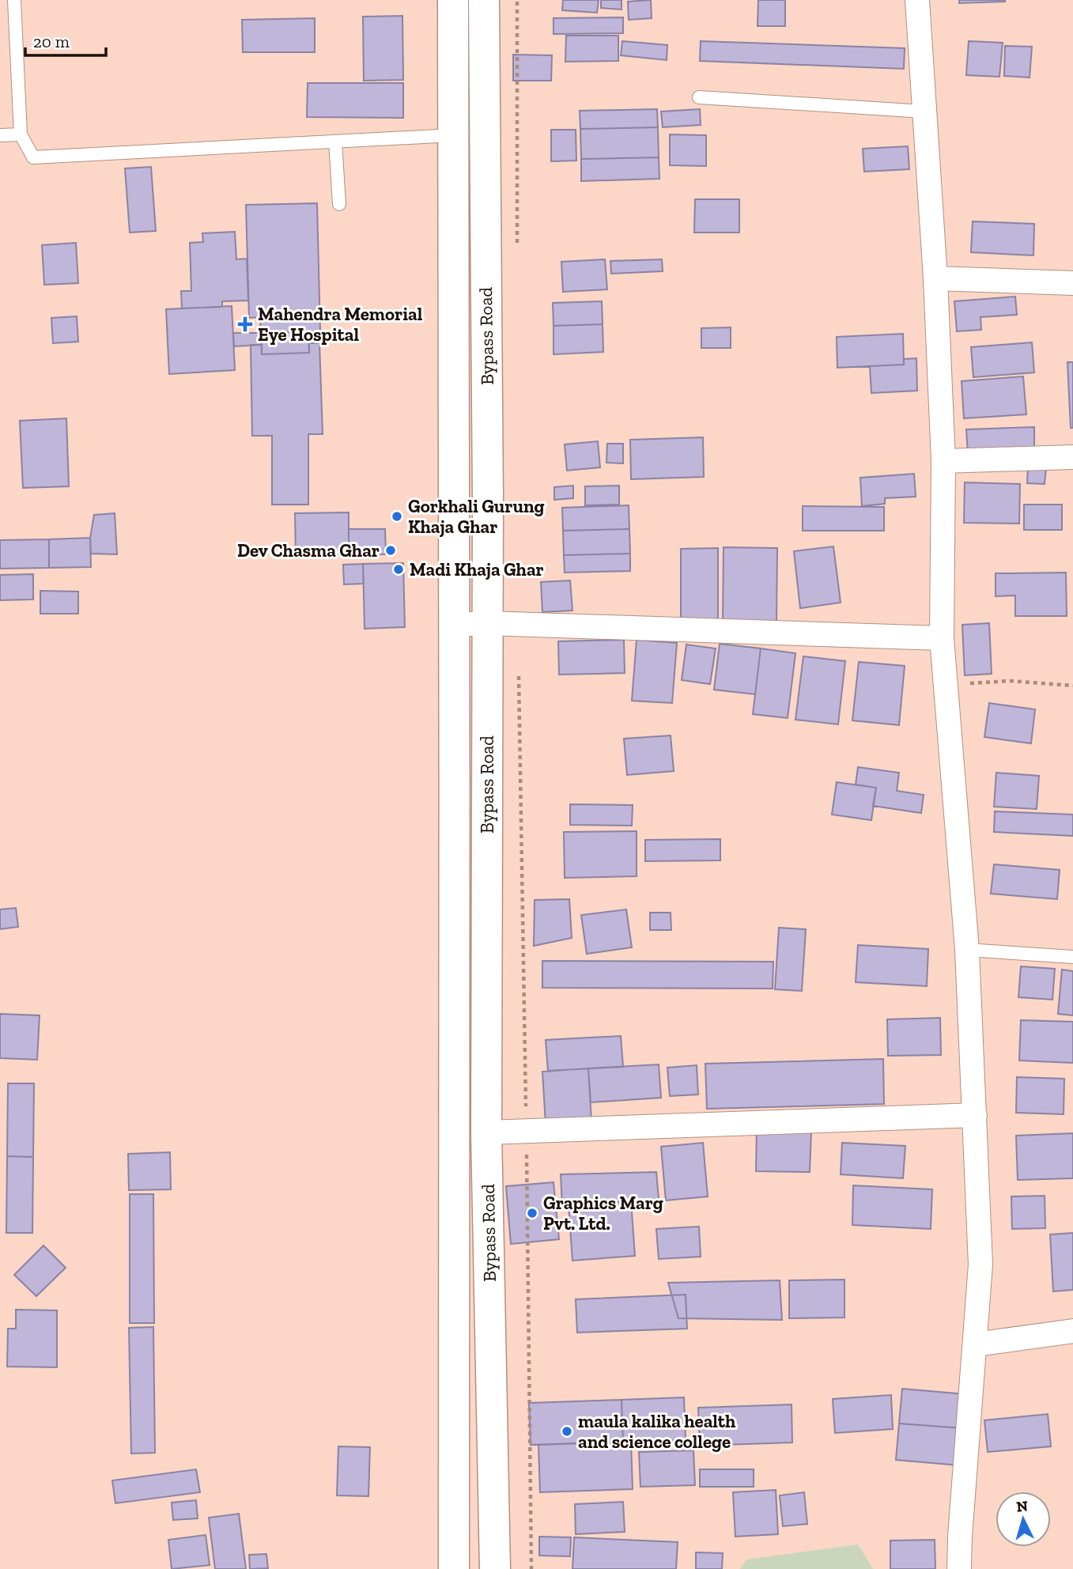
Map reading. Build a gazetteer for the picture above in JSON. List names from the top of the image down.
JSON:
{
  "streets": {
    "highway": ["Bypass Road"]
  },
  "places": {
    "health": ["Mahendra Memorial Eye Hospital"],
    "other": [
      "Gorkhali Gurung Khaja Ghar",
      "Dev Chasma Ghar",
      "Madi Khaja Ghar",
      "Graphics Marg Pvt. Ltd.",
      "maula kalika health and science college"
    ]
  },
  "scale_bar": "20 m",
  "north": "top"
}
